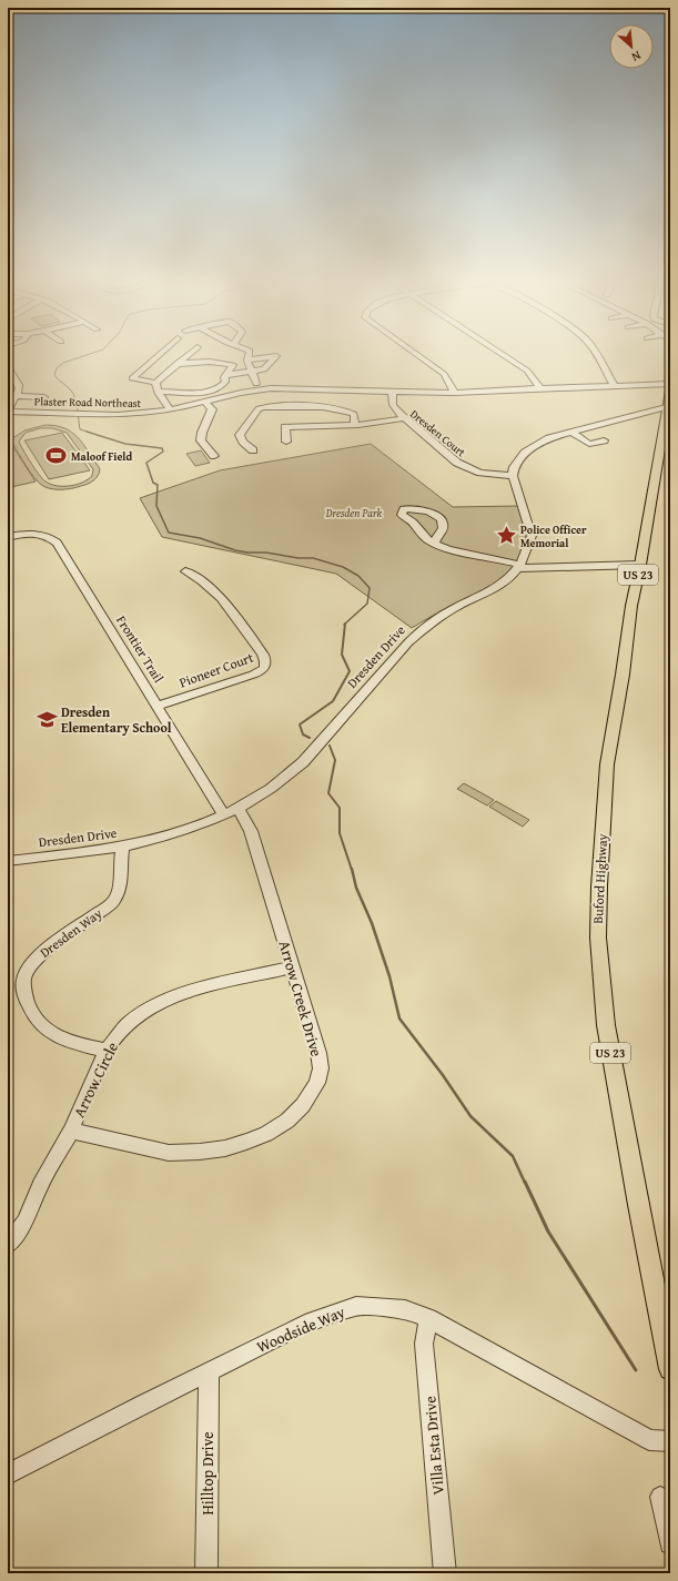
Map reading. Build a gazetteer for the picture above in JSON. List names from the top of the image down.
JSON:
{
  "streets": {
    "main road": ["US 23", "Buford Highway"],
    "street": [
      "Plaster Road Northeast",
      "Dresden Court",
      "Frontier Trail",
      "Dresden Drive",
      "Pioneer Court",
      "Dresden Way",
      "Arrow Creek Drive",
      "Arrow Circle",
      "Woodside Way",
      "Villa Esta Drive",
      "Hilltop Drive"
    ]
  },
  "crossings": [
    ["Plaster Road Northeast", "Dresden Court"],
    ["Dresden Court", "Dresden Drive"],
    ["Frontier Trail", "Dresden Drive"],
    ["Frontier Trail", "Pioneer Court"],
    ["Dresden Drive", "Dresden Way"],
    ["Dresden Drive", "Arrow Creek Drive"],
    ["Dresden Way", "Arrow Circle"],
    ["Arrow Creek Drive", "Arrow Circle"],
    ["Woodside Way", "Villa Esta Drive"],
    ["Woodside Way", "Hilltop Drive"]
  ],
  "parks": ["Dresden Park"],
  "places": {
    "sports": ["Maloof Field"],
    "place": ["Police Officer Memorial"],
    "school or university": ["Dresden Elementary School"]
  },
  "north": "bottom right"
}
